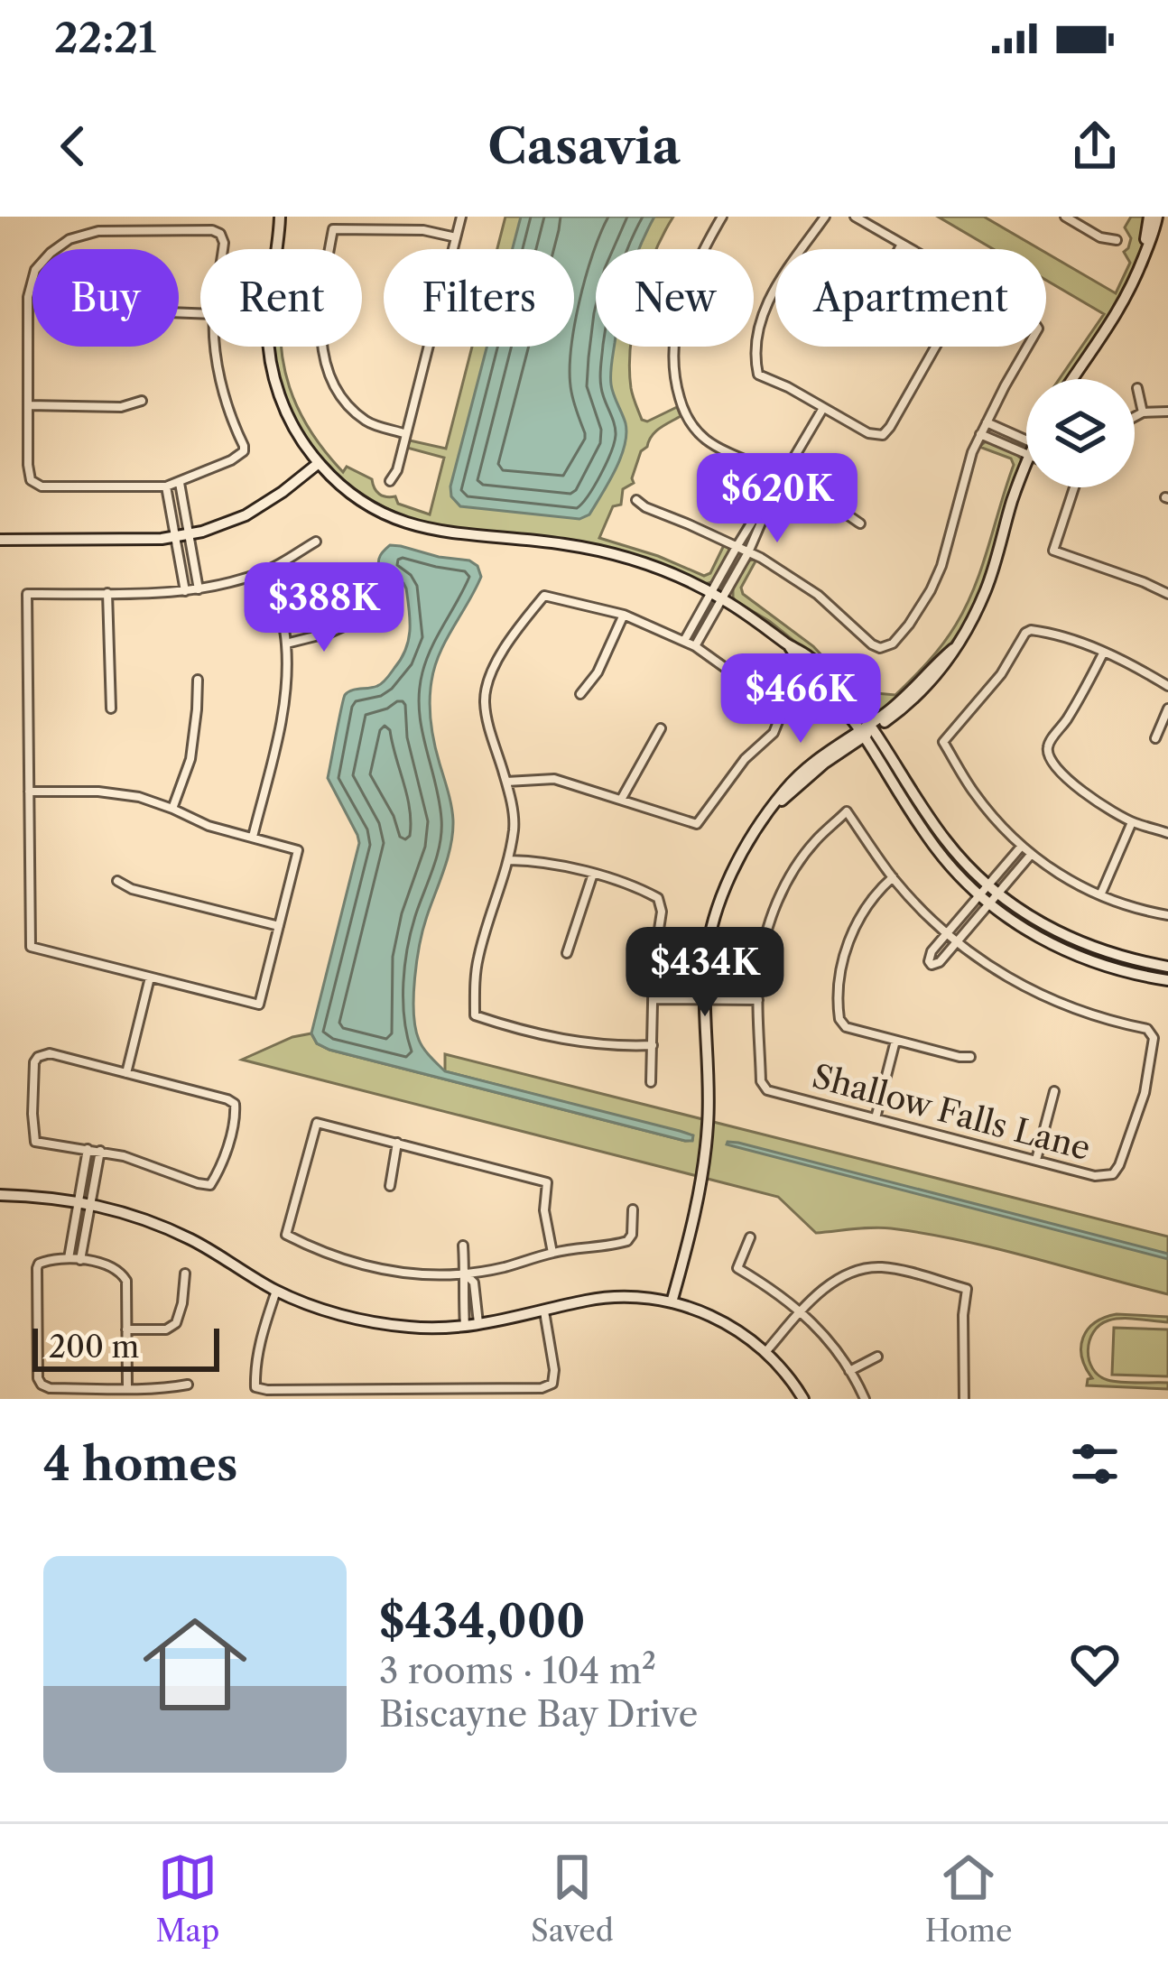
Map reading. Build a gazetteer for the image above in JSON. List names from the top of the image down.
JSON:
{
  "streets": {
    "street": ["Shallow Falls Lane"]
  },
  "scale_bar": "200 m",
  "page": {
    "status": "22:21",
    "header": "Casavia",
    "chip": [
      "Buy",
      "Rent",
      "Filters",
      "New",
      "Apartment"
    ],
    "price": [
      "$620K",
      "$388K",
      "$466K",
      "$434K"
    ],
    "scale": "200 m",
    "heading": "4 homes",
    "list": [
      {
        "name": "$434,000",
        "note": "3 rooms · 104 m² · Biscayne Bay Drive"
      }
    ],
    "tabs": ["Map", "Saved", "Home"]
  }
}
